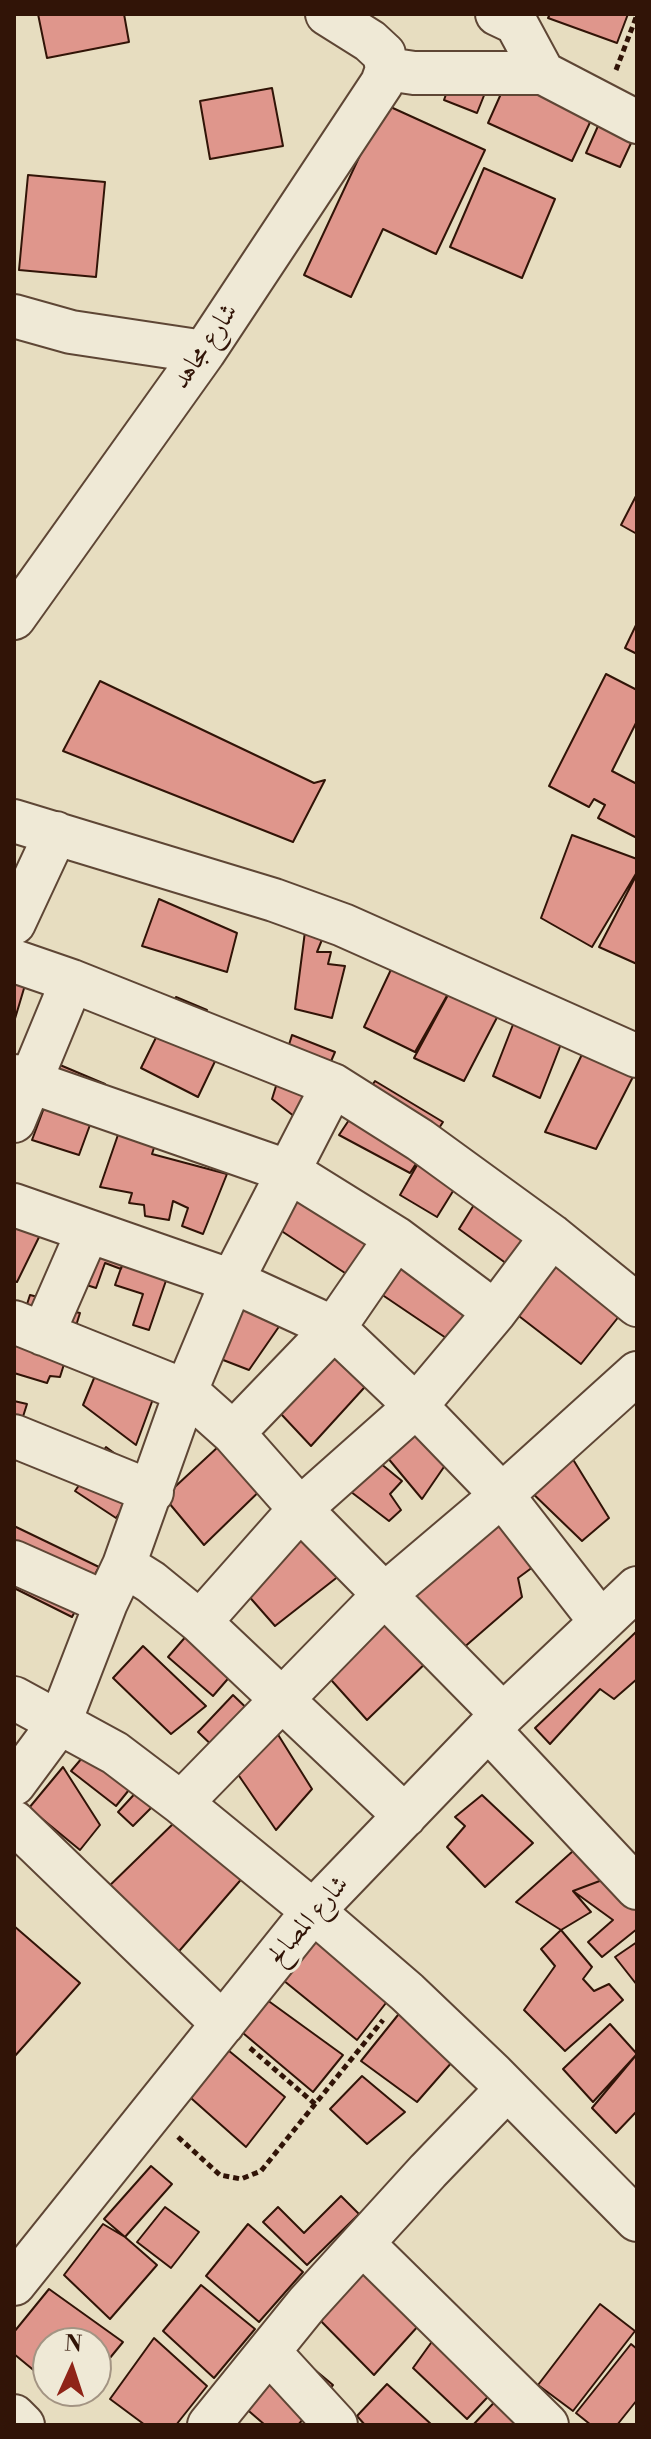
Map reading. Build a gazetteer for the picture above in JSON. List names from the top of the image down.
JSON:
{
  "streets": {
    "street": ["شارع مجاهد", "شارع المصالح"]
  },
  "north": "top"
}
